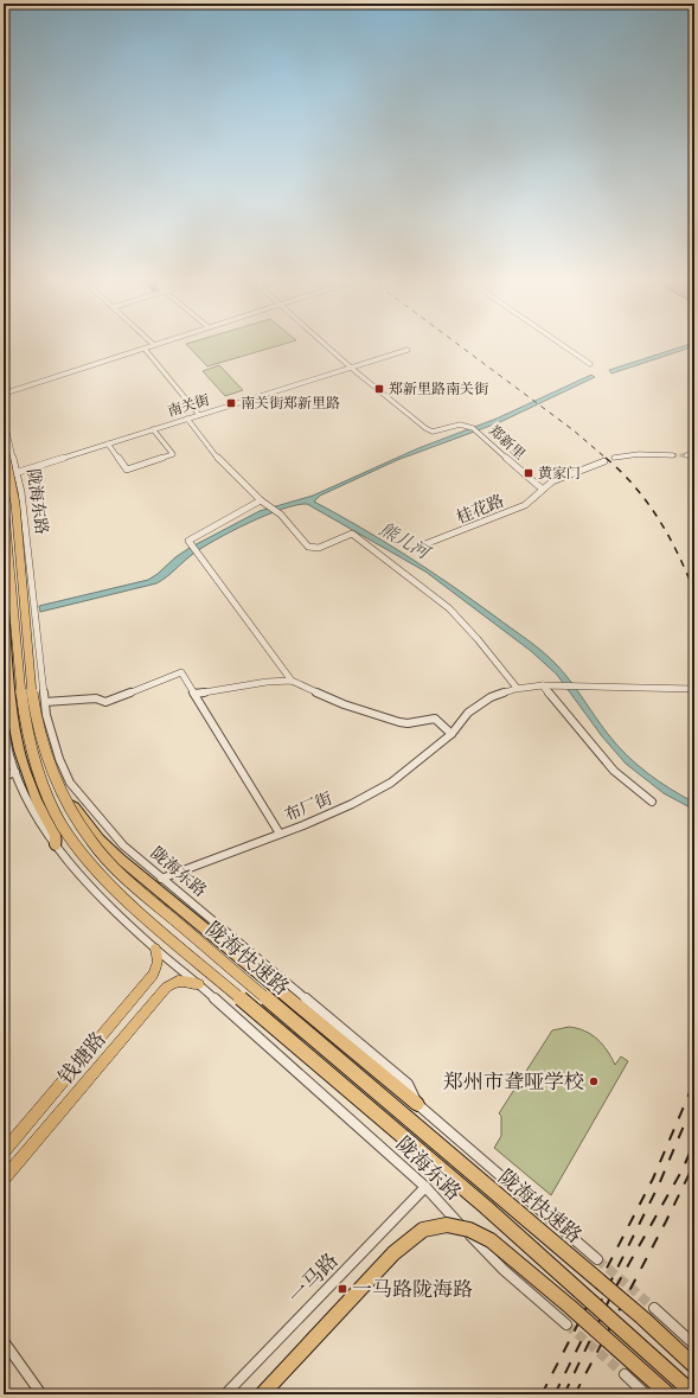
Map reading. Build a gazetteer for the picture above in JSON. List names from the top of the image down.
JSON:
{
  "streets": {
    "highway": ["陇海快速路"],
    "main road": ["钱塘路"],
    "street": [
      "南关街",
      "郑新里",
      "陇海东路",
      "桂花路",
      "布厂街",
      "一马路"
    ]
  },
  "crossings": [
    ["南关街", "郑新里"],
    ["南关街", "陇海东路"],
    ["郑新里", "桂花路"],
    ["陇海东路", "布厂街"],
    ["陇海东路", "钱塘路"],
    ["陇海东路", "一马路"]
  ],
  "water": ["熊儿河"],
  "places": {
    "transit": [
      "郑新里路南关街",
      "南关街郑新里路",
      "黄家门",
      "一马路陇海路"
    ],
    "other": ["郑州市聋哑学校"]
  }
}
